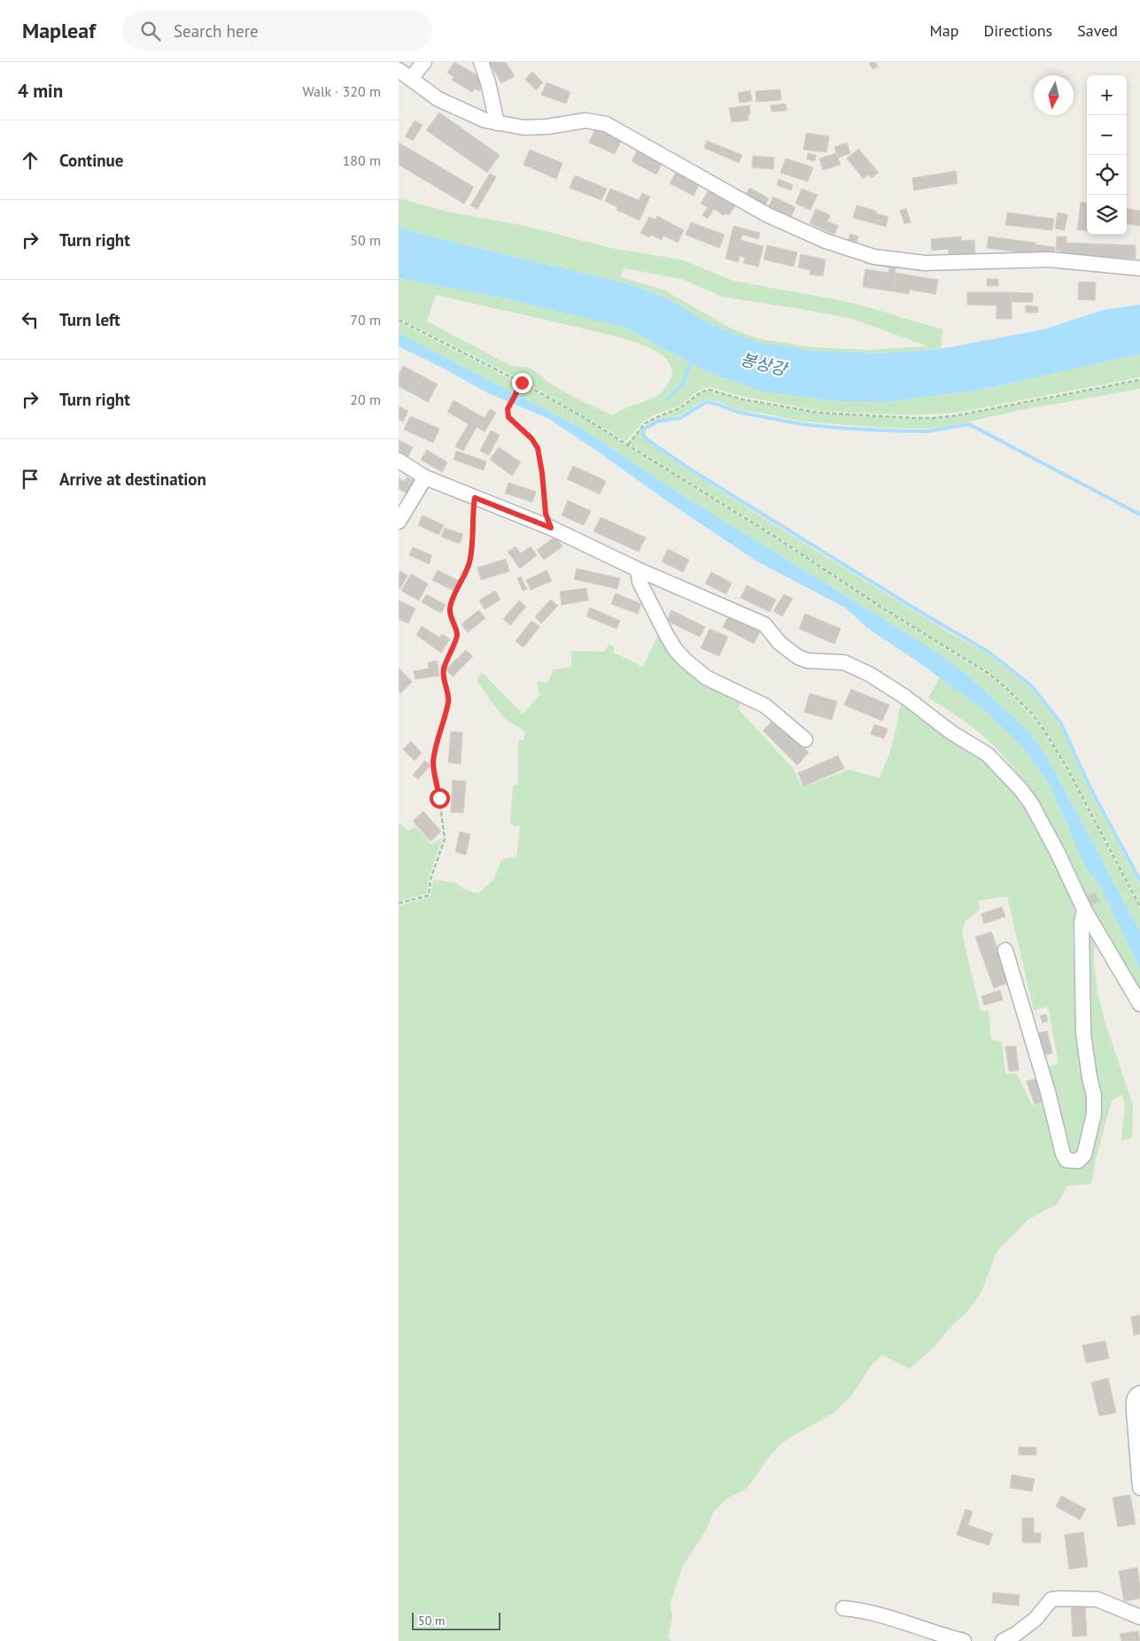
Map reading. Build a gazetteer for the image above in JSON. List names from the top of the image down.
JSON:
{
  "water": ["봉상강"],
  "scale_bar": "50 m",
  "north": "bottom",
  "page": {
    "header": "Mapleaf",
    "search": "Search here",
    "nav": ["Map", "Directions", "Saved"],
    "heading": ["4 min", "Walk · 320 m"],
    "map_buttons": ["+", "−"],
    "list": [
      ["Continue", "180 m"],
      ["Turn right", "50 m"],
      ["Turn left", "70 m"],
      ["Turn right", "20 m"],
      "Arrive at destination"
    ],
    "scale": "50 m"
  }
}
